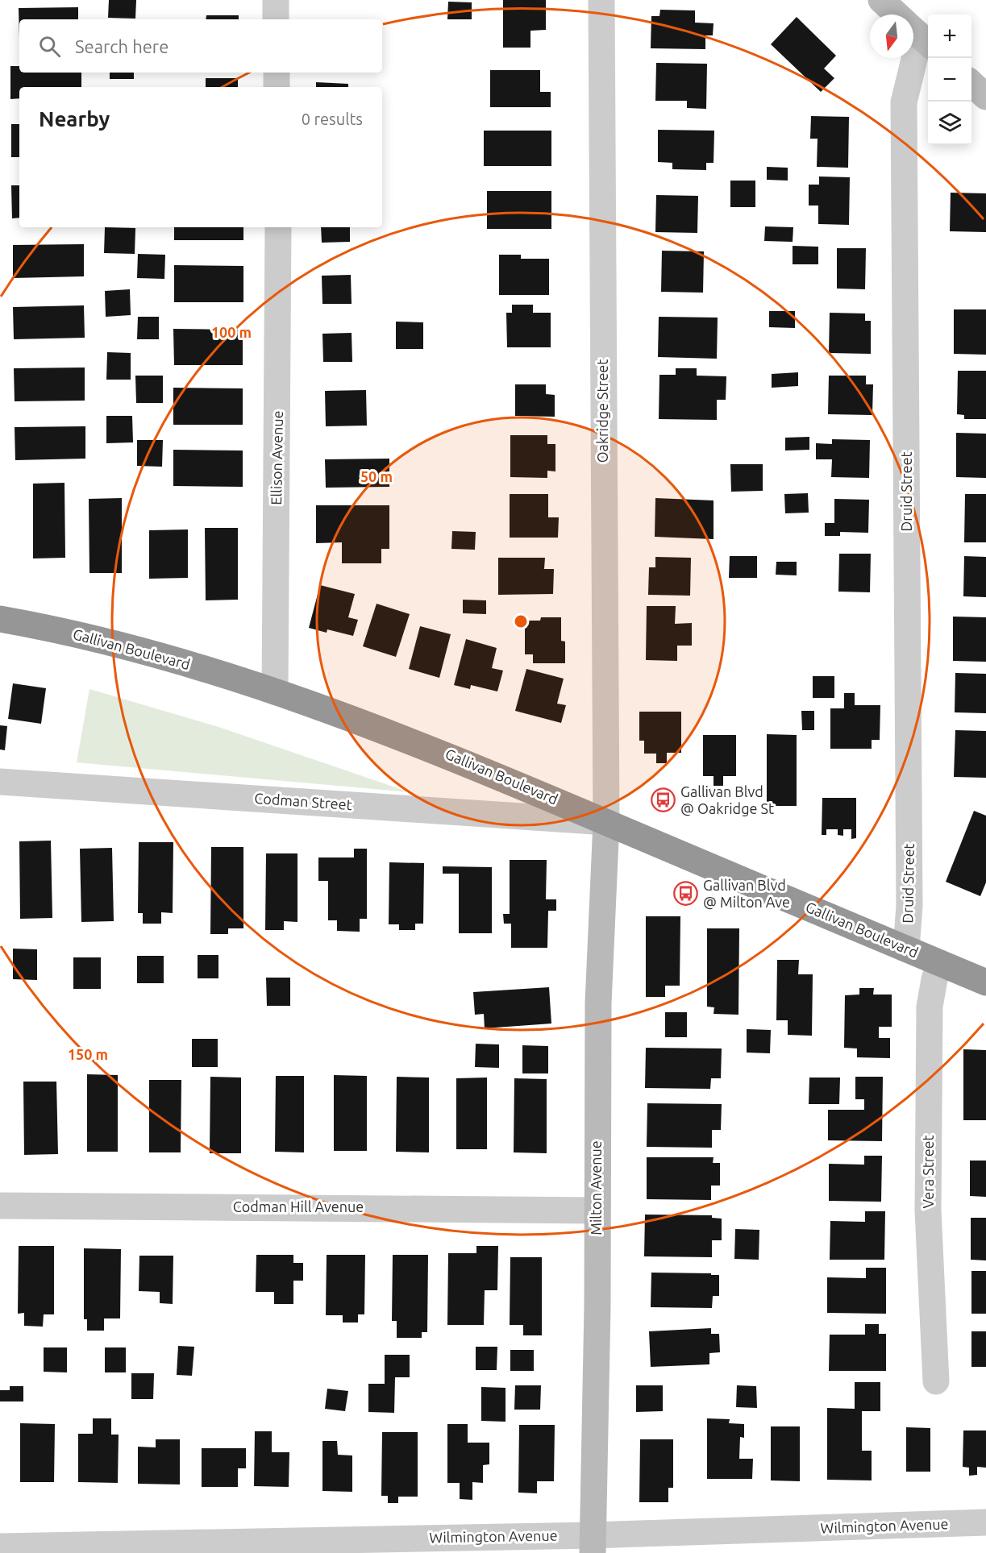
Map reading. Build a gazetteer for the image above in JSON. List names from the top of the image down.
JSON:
{
  "streets": {
    "highway": ["Gallivan Boulevard"],
    "street": [
      "Oakridge Street",
      "Ellison Avenue",
      "Druid Street",
      "Codman Street",
      "Vera Street",
      "Milton Avenue",
      "Codman Hill Avenue",
      "Wilmington Avenue"
    ]
  },
  "crossings": [
    ["Oakridge Street", "Gallivan Boulevard"],
    ["Oakridge Street", "Codman Street"],
    ["Oakridge Street", "Milton Avenue"],
    ["Ellison Avenue", "Gallivan Boulevard"],
    ["Druid Street", "Gallivan Boulevard"],
    ["Gallivan Boulevard", "Codman Street"],
    ["Gallivan Boulevard", "Vera Street"],
    ["Gallivan Boulevard", "Milton Avenue"],
    ["Codman Street", "Milton Avenue"],
    ["Milton Avenue", "Codman Hill Avenue"],
    ["Milton Avenue", "Wilmington Avenue"]
  ],
  "places": {
    "bus stop": ["Gallivan Blvd @ Oakridge St", "Gallivan Blvd @ Milton Ave"]
  },
  "north": "bottom",
  "page": {
    "map_buttons": ["+", "−"],
    "search": "Search here",
    "heading": ["Nearby", "0 results"]
  },
  "rings": ["100 m", "50 m", "150 m"]
}
